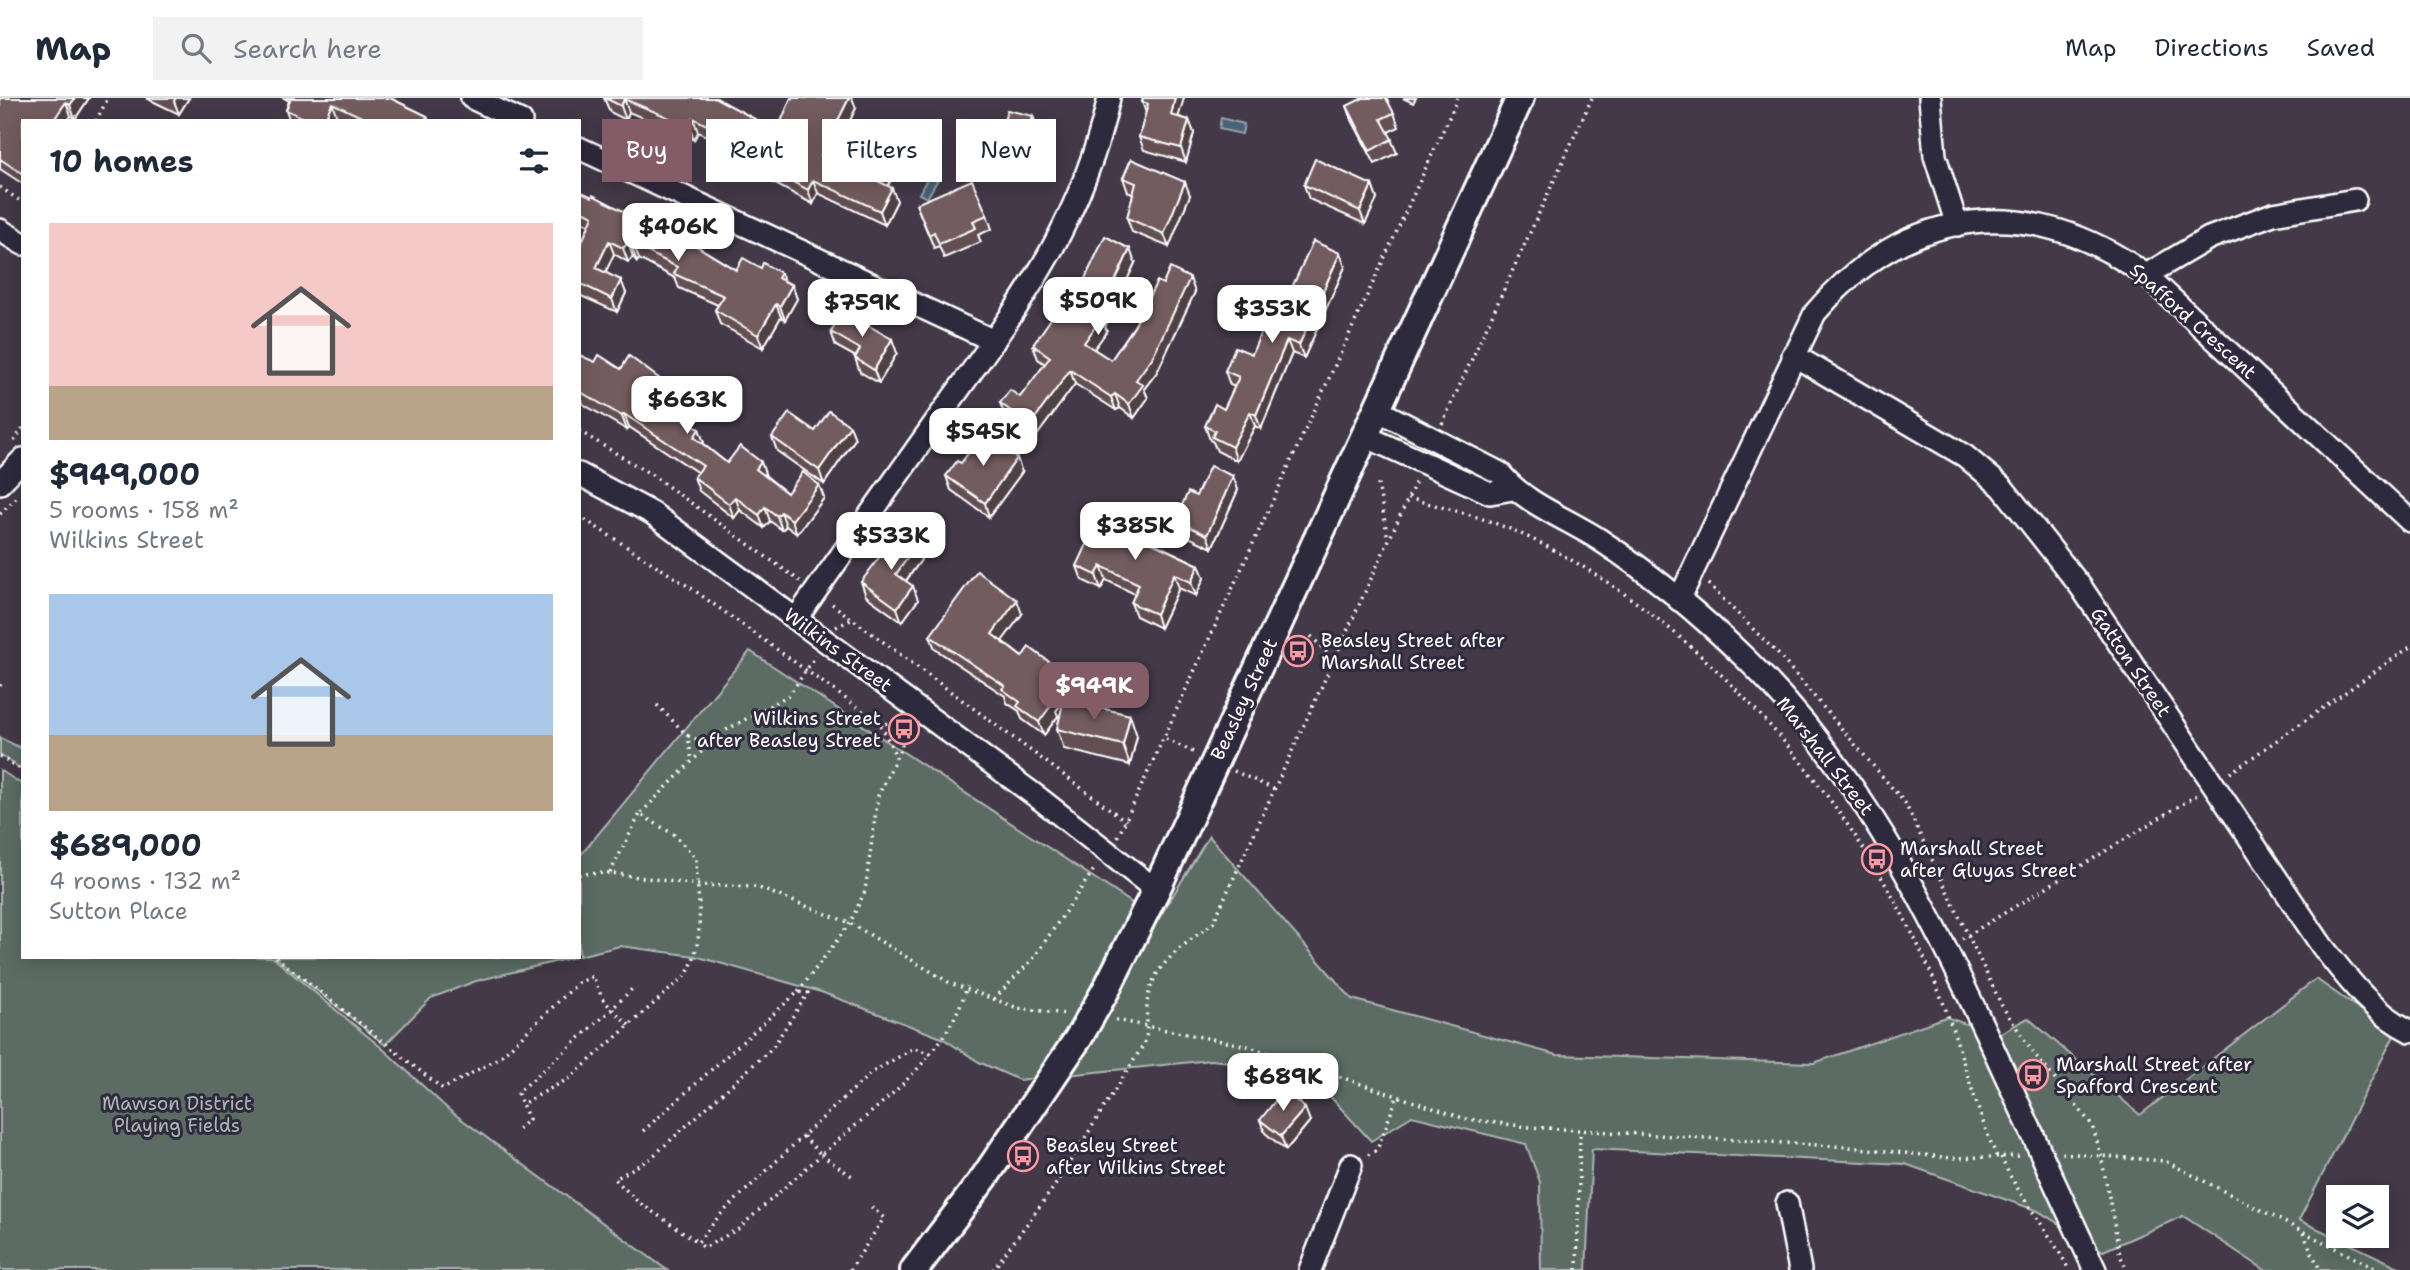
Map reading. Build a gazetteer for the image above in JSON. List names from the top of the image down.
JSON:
{
  "streets": {
    "main road": ["Beasley Street"],
    "street": [
      "Spafford Crescent",
      "Wilkins Street",
      "Gatton Street",
      "Marshall Street"
    ]
  },
  "crossings": [
    ["Spafford Crescent", "Gatton Street"],
    ["Spafford Crescent", "Marshall Street"],
    ["Wilkins Street", "Beasley Street"],
    ["Beasley Street", "Marshall Street"]
  ],
  "parks": ["Mawson District Playing Fields"],
  "places": {
    "bus stop": [
      "Beasley Street after Marshall Street",
      "Wilkins Street after Beasley Street",
      "Marshall Street after Gluyas Street",
      "Marshall Street after Spafford Crescent",
      "Beasley Street after Wilkins Street"
    ]
  },
  "page": {
    "header": "Map",
    "search": "Search here",
    "nav": ["Map", "Directions", "Saved"],
    "chip": [
      "Buy",
      "Rent",
      "Filters",
      "New"
    ],
    "heading": "10 homes",
    "price": [
      "$406K",
      "$509K",
      "$759K",
      "$353K",
      "$663K",
      "$545K",
      "$385K",
      "$533K",
      "$949K",
      "$689K"
    ],
    "list": [
      {
        "name": "$949,000",
        "note": "5 rooms · 158 m² · Wilkins Street"
      },
      {
        "name": "$689,000",
        "note": "4 rooms · 132 m² · Sutton Place"
      }
    ]
  }
}
